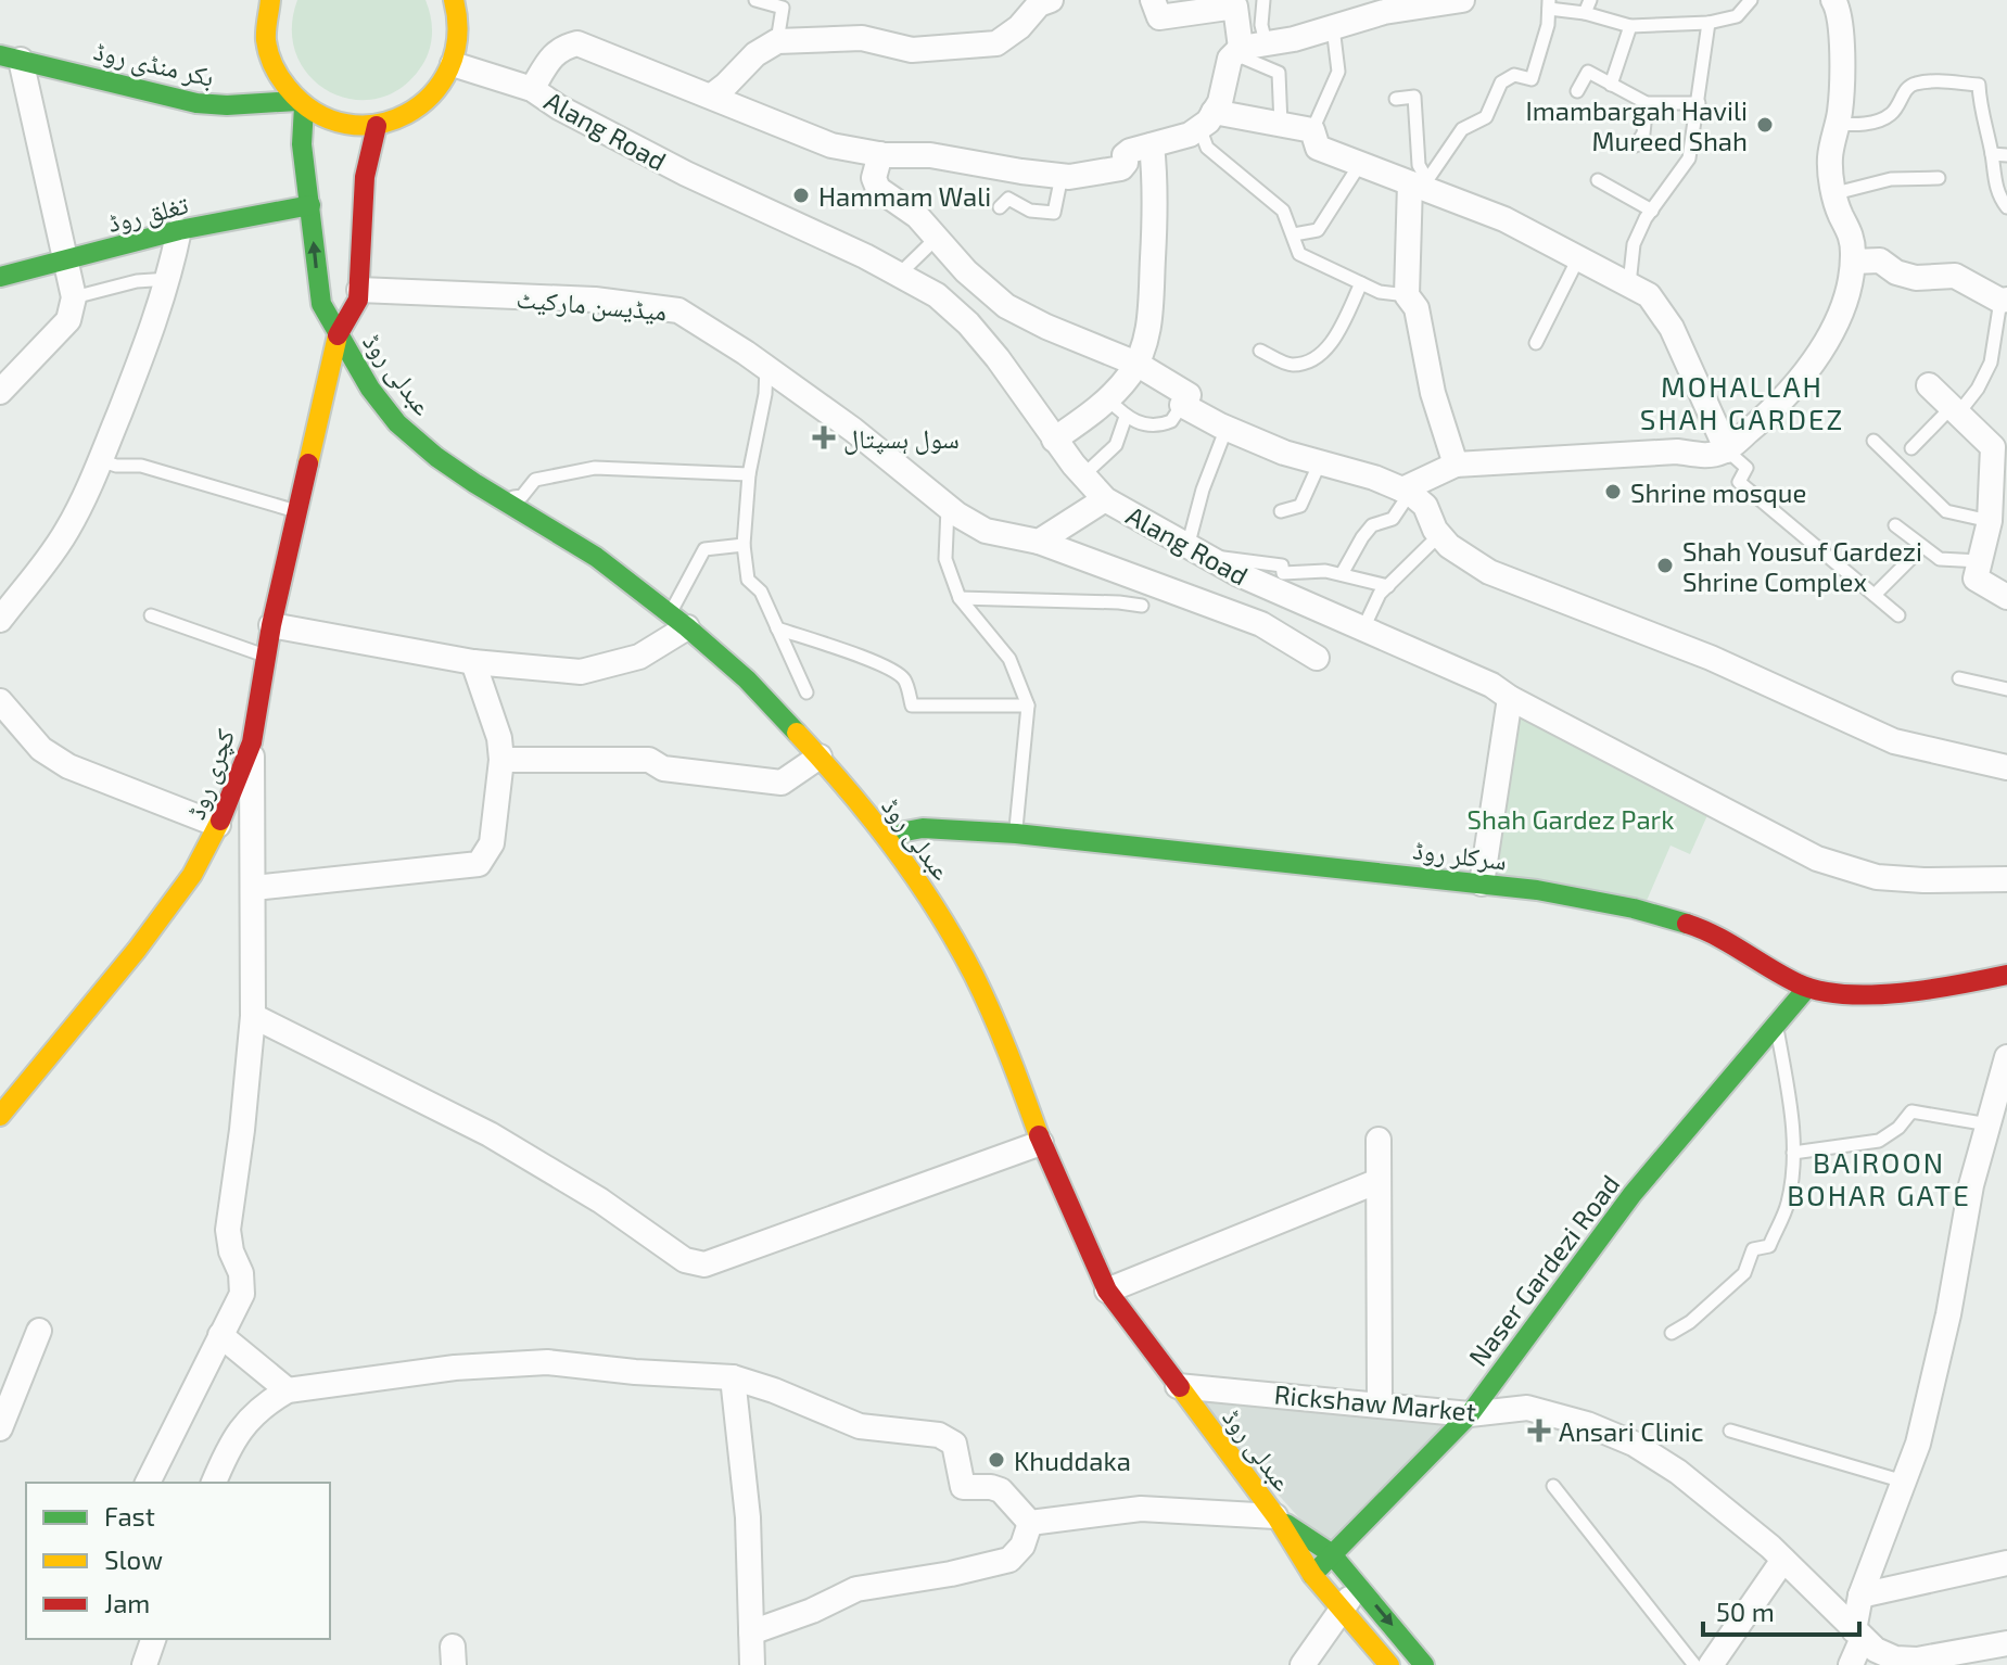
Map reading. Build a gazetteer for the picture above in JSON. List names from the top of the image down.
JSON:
{
  "streets": {
    "main road": [
      "بکر منڈی روڈ",
      "تغلق روڈ",
      "عبدلی روڈ",
      "کچری روڈ",
      "سرکلر روڈ",
      "Naser Gardezi Road"
    ],
    "street": ["Alang Road", "میڈیسن مارکیٹ", "Rickshaw Market"]
  },
  "crossings": [
    ["بکر منڈی روڈ", "عبدلی روڈ"],
    ["تغلق روڈ", "عبدلی روڈ"],
    ["میڈیسن مارکیٹ", "عبدلی روڈ"],
    ["عبدلی روڈ", "کچری روڈ"],
    ["عبدلی روڈ", "سرکلر روڈ"],
    ["عبدلی روڈ", "Naser Gardezi Road"],
    ["عبدلی روڈ", "Rickshaw Market"],
    ["سرکلر روڈ", "Naser Gardezi Road"],
    ["Naser Gardezi Road", "Rickshaw Market"]
  ],
  "districts": ["MOHALLAH SHAH GARDEZ", "BAIROON BOHAR GATE"],
  "parks": ["Shah Gardez Park"],
  "places": {
    "other": [
      "Imambargah Havili Mureed Shah",
      "Hammam Wali",
      "Shrine mosque",
      "Shah Yousuf Gardezi Shrine Complex",
      "Khuddaka"
    ],
    "health": ["سول ہسپتال", "Ansari Clinic"]
  },
  "legend": ["Fast", "Slow", "Jam"],
  "scale_bar": "50 m"
}
